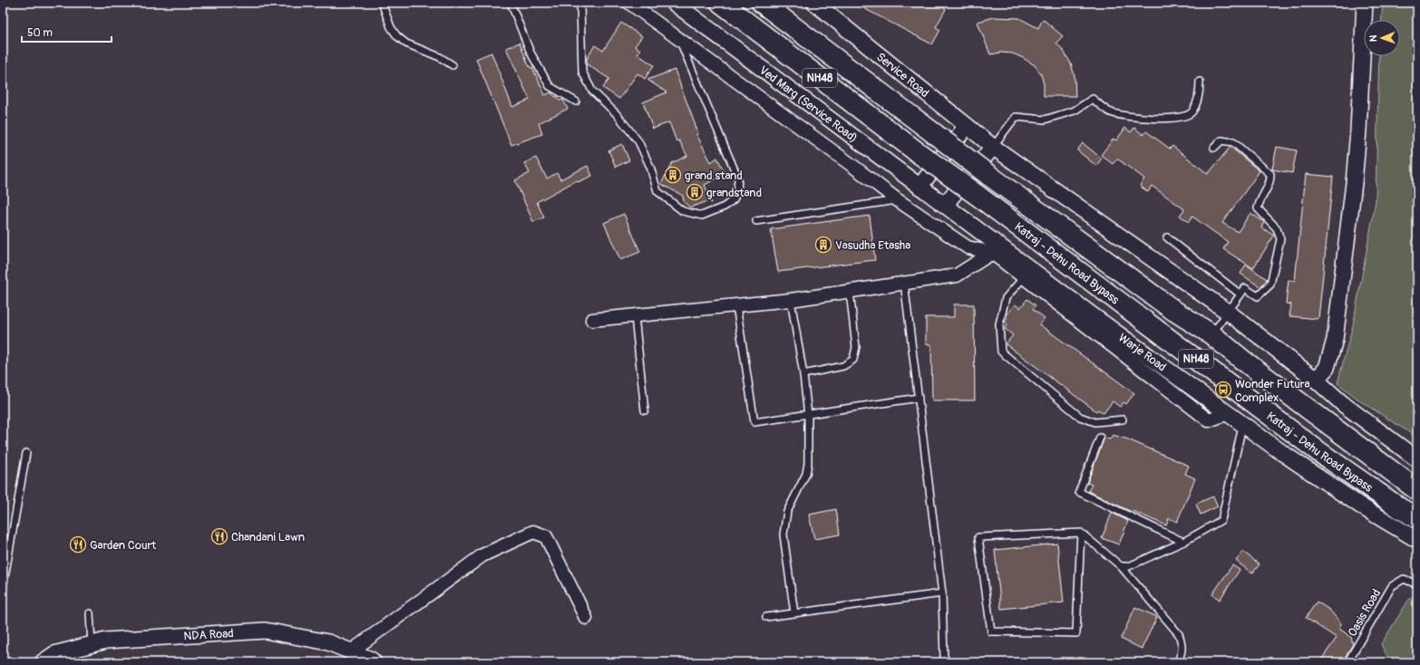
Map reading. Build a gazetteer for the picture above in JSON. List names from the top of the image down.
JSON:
{
  "streets": {
    "highway": ["NH48", "Katraj - Dehu Road Bypass"],
    "street": [
      "Service Road",
      "Ved Marg (Service Road)",
      "Warje Road",
      "NDA Road"
    ],
    "lane": ["Oasis Road"]
  },
  "crossings": [
    ["Ved Marg (Service Road)", "Warje Road"]
  ],
  "places": {
    "building": ["grand stand", "grandstand", "Vasudha Etasha"],
    "bus stop": ["Wonder Futura Complex"],
    "restaurant": ["Chandani Lawn", "Garden Court"]
  },
  "scale_bar": "50 m",
  "north": "left"
}
